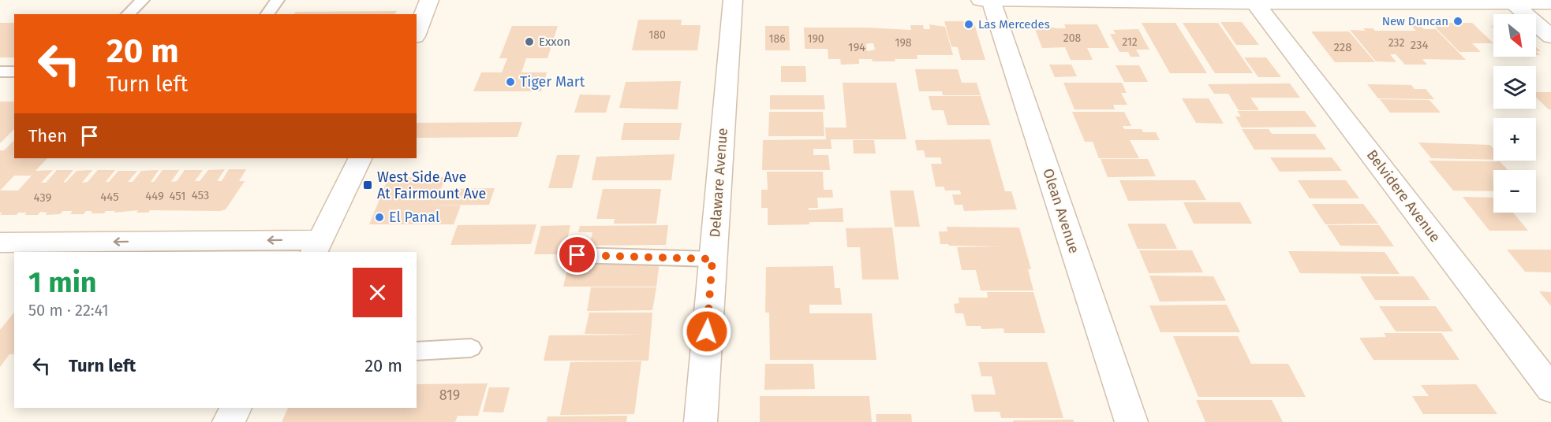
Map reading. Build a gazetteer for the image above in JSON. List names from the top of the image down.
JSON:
{
  "streets": {
    "street": ["Delaware Avenue", "Belvidere Avenue", "Olean Avenue"]
  },
  "places": {
    "other": [
      "New Duncan",
      "Las Mercedes",
      "Exxon",
      "Tiger Mart",
      "El Panal"
    ],
    "transit": ["West Side Ave At Fairmount Ave"]
  },
  "house_numbers": [
    "180",
    "208",
    "186",
    "190",
    "212",
    "198",
    "232",
    "234",
    "194",
    "228",
    "453",
    "449",
    "451",
    "445",
    "439",
    "819"
  ],
  "north": "bottom right",
  "page": {
    "map_buttons": ["+", "−"],
    "turn": ["20 m", "Turn left"],
    "then": "Then",
    "heading": ["1 min", "50 m · 22:41"],
    "list": [
      {
        "name": "Turn left",
        "value": "20 m"
      }
    ]
  }
}
